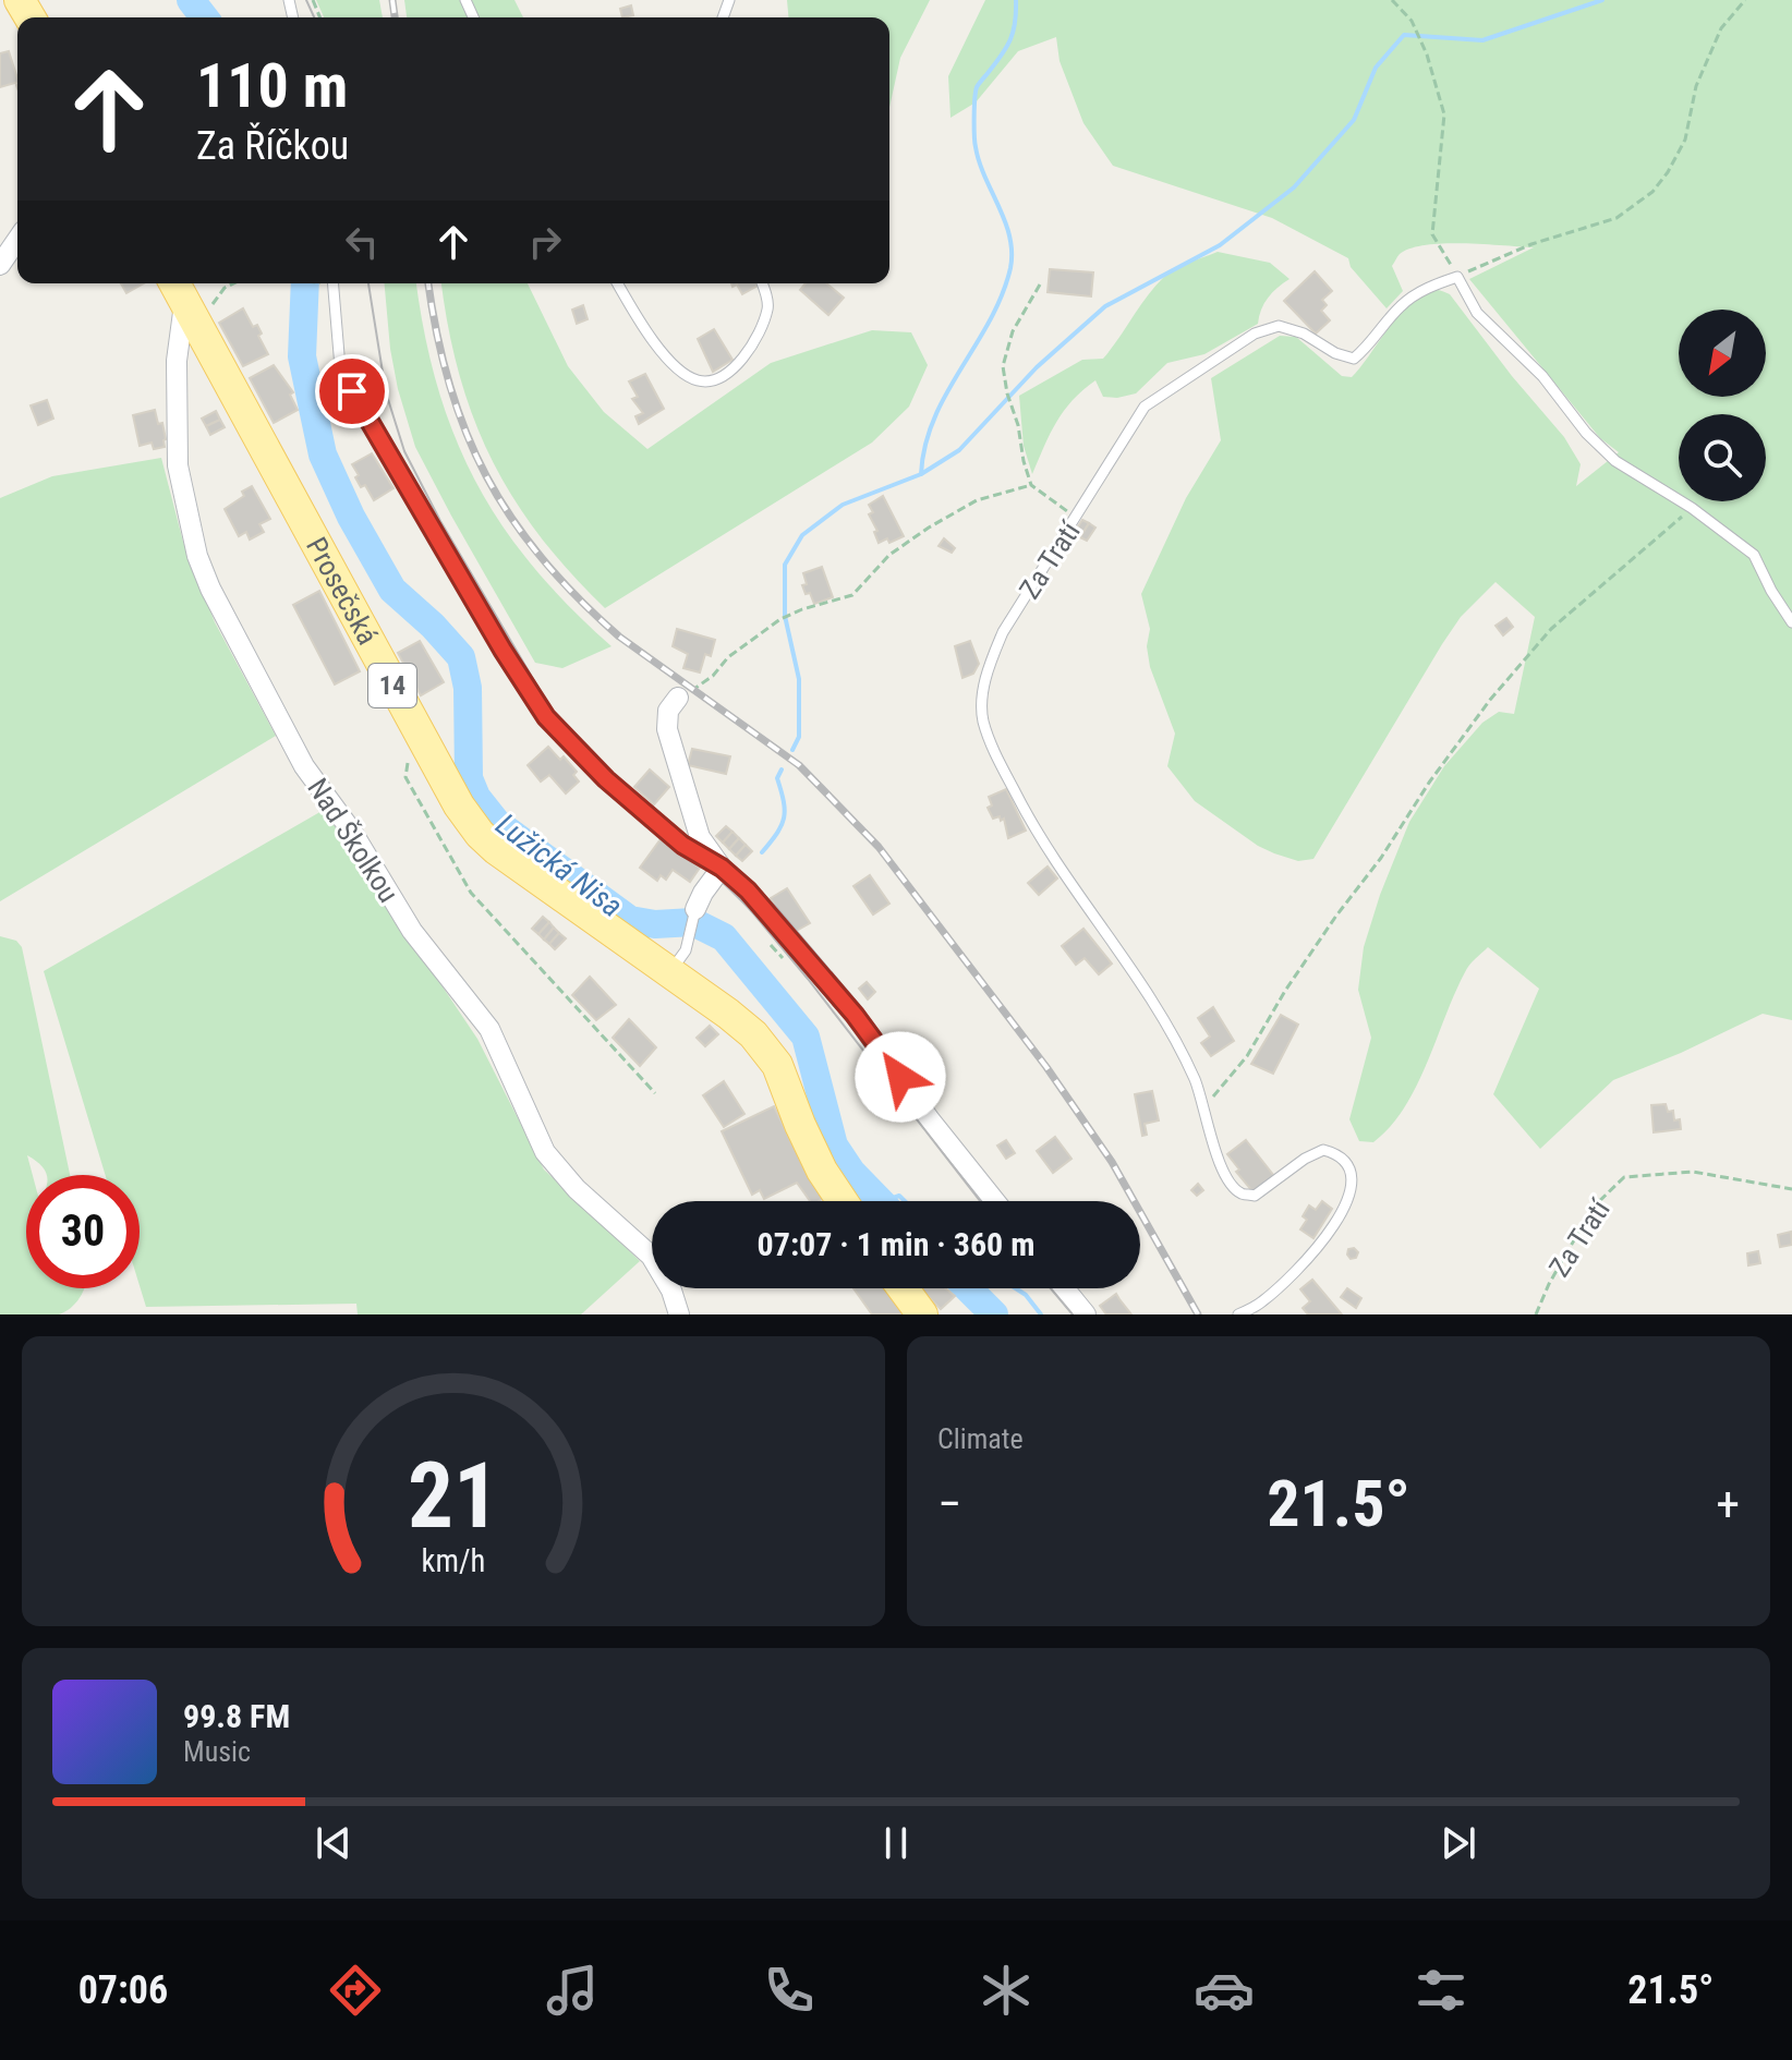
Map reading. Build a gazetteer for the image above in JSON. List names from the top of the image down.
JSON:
{
  "streets": {
    "main road": ["Prosečská", "14"],
    "street": ["Nad Školkou"],
    "lane": ["Za Tratí"]
  },
  "crossings": [
    ["Prosečská", "Nad Školkou"]
  ],
  "water": ["Lužická Nisa"],
  "north": "bottom left",
  "page": {
    "turn": ["110 m", "Za Říčkou"],
    "limit": "30",
    "trip": "07:07 · 1 min · 360 m",
    "tile": "Climate",
    "heat": ["−", "21.5°", "+"],
    "song": ["99.8 FM", "Music"],
    "tabs": ["07:06", "21.5°"],
    "gauge": ["21", "km/h"]
  }
}
